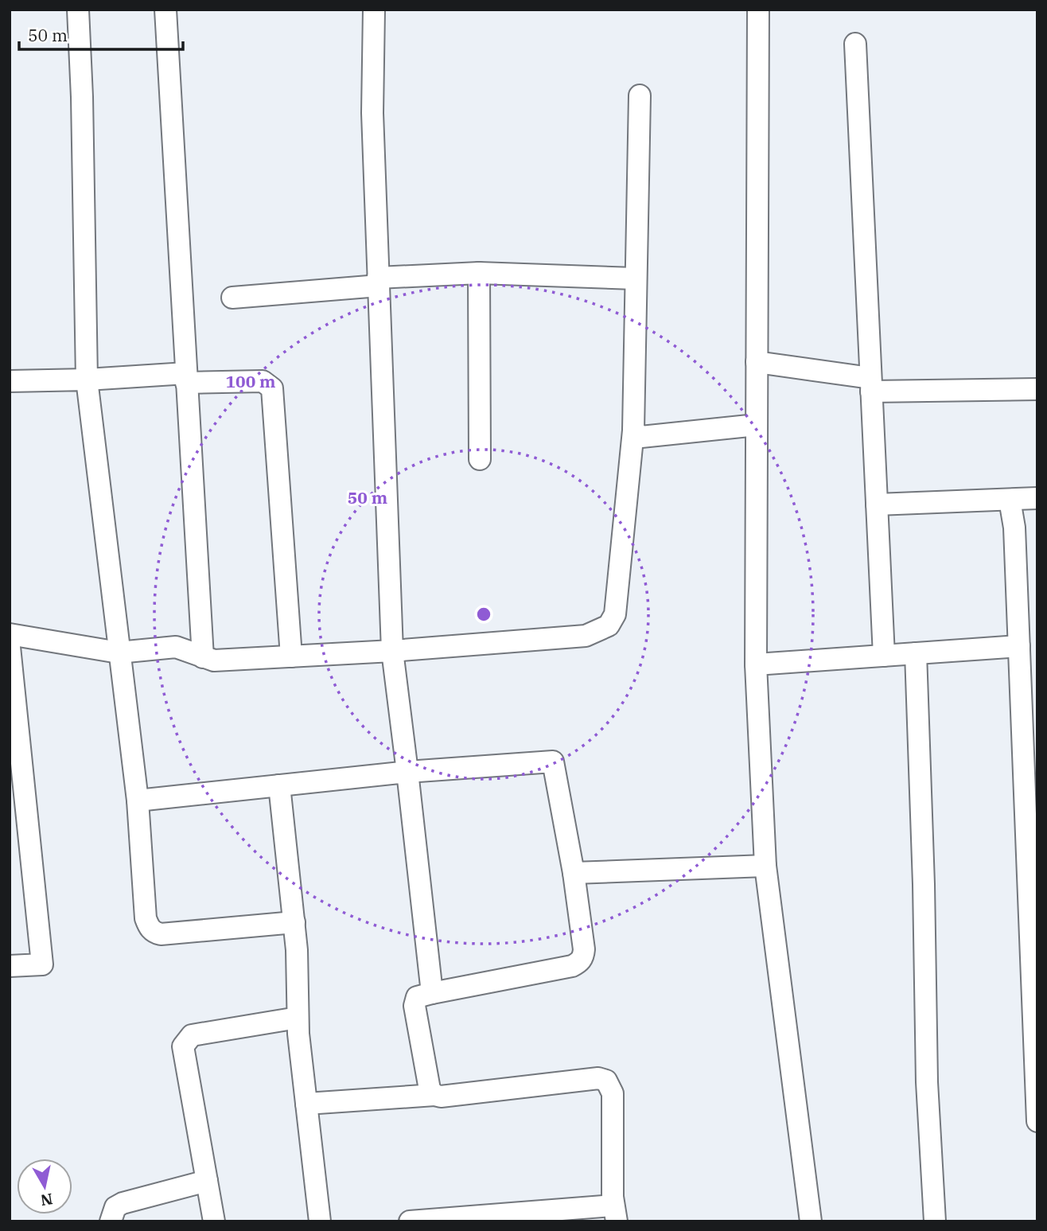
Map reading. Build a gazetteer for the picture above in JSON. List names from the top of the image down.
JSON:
{
  "scale_bar": "50 m",
  "north": "bottom",
  "rings": ["100 m", "50 m"]
}
